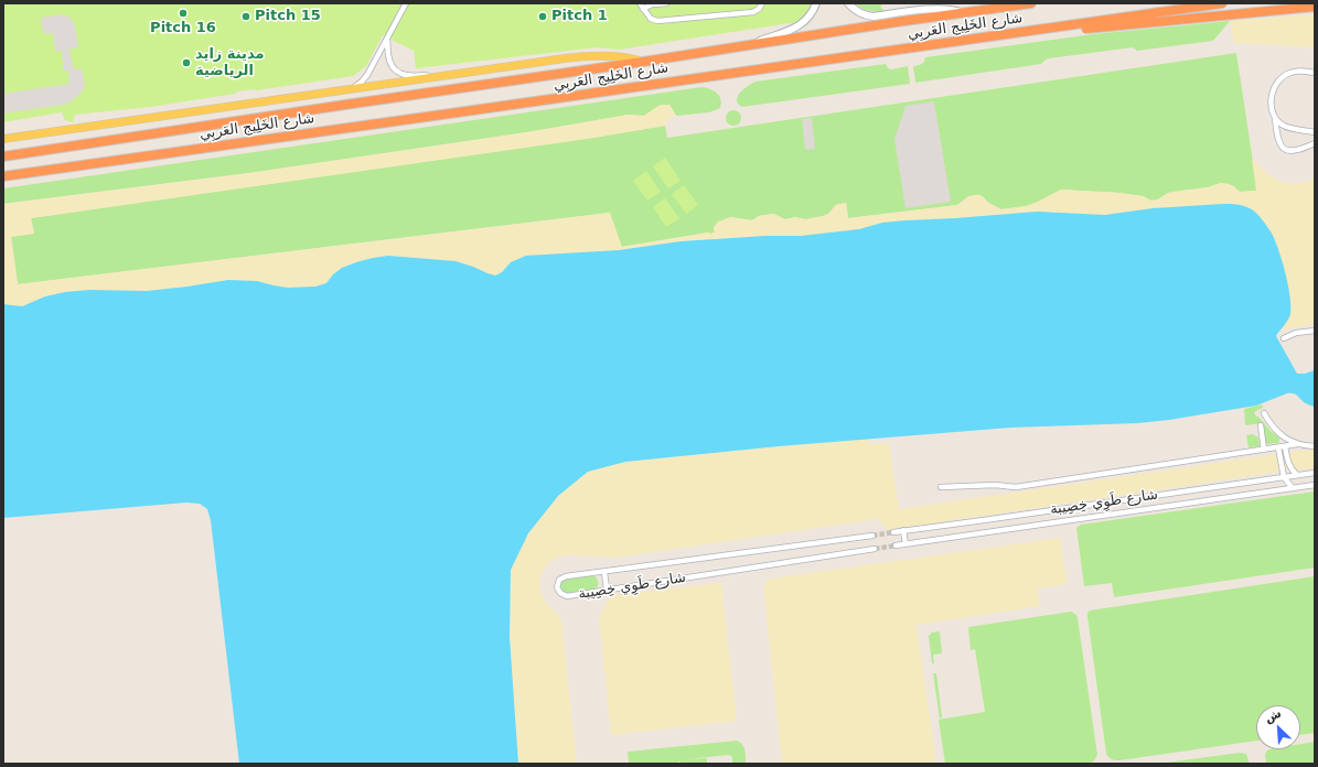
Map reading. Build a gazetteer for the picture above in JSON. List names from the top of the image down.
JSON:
{
  "streets": {
    "highway": ["شارع الخَلِيج العَربِي"],
    "street": ["شارع طَوِي خِصِيبة"]
  },
  "places": [
    "Pitch 16",
    "Pitch 15",
    "Pitch 1",
    "مدينة زايد الرياضية"
  ],
  "north": "top left"
}
